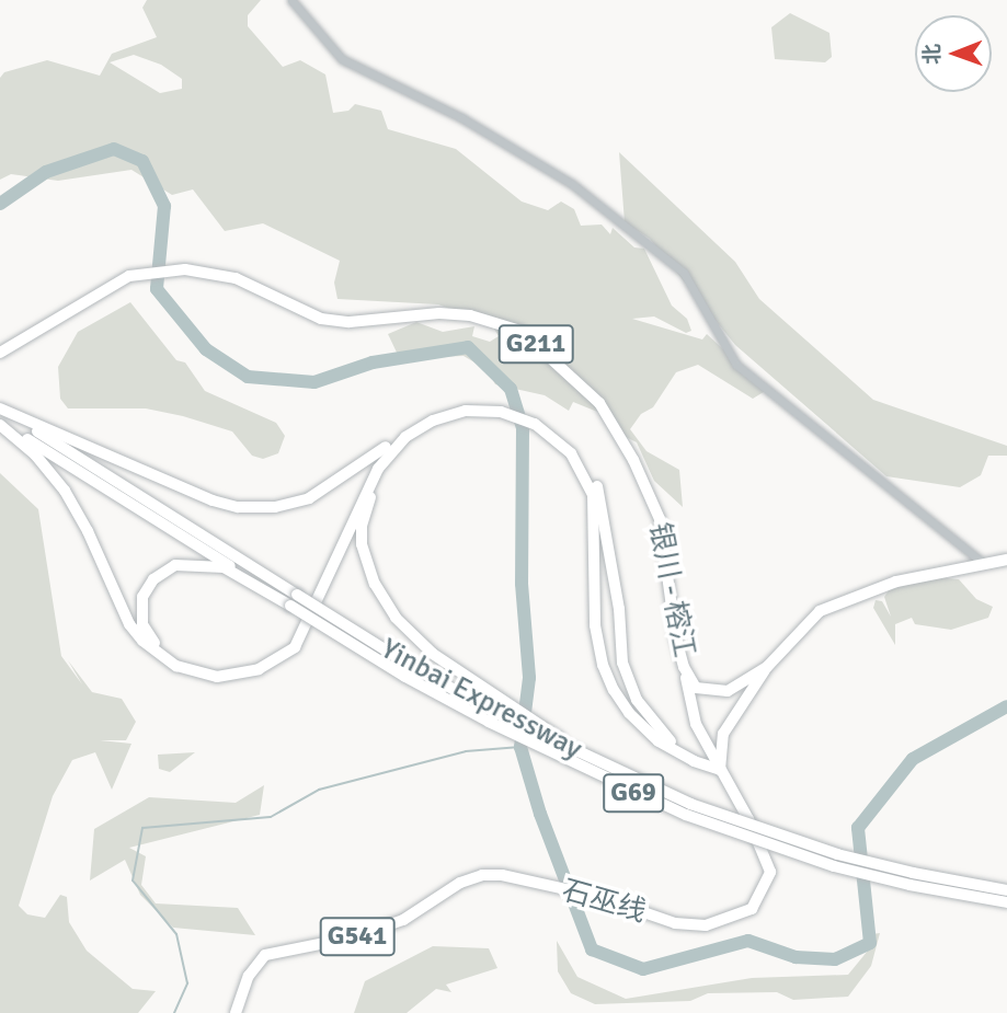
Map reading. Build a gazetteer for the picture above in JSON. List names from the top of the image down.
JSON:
{
  "streets": {
    "highway": [
      "G211",
      "银川 - 榕江",
      "Yinbai Expressway",
      "G69",
      "石巫线",
      "G541"
    ]
  },
  "north": "left"
}
